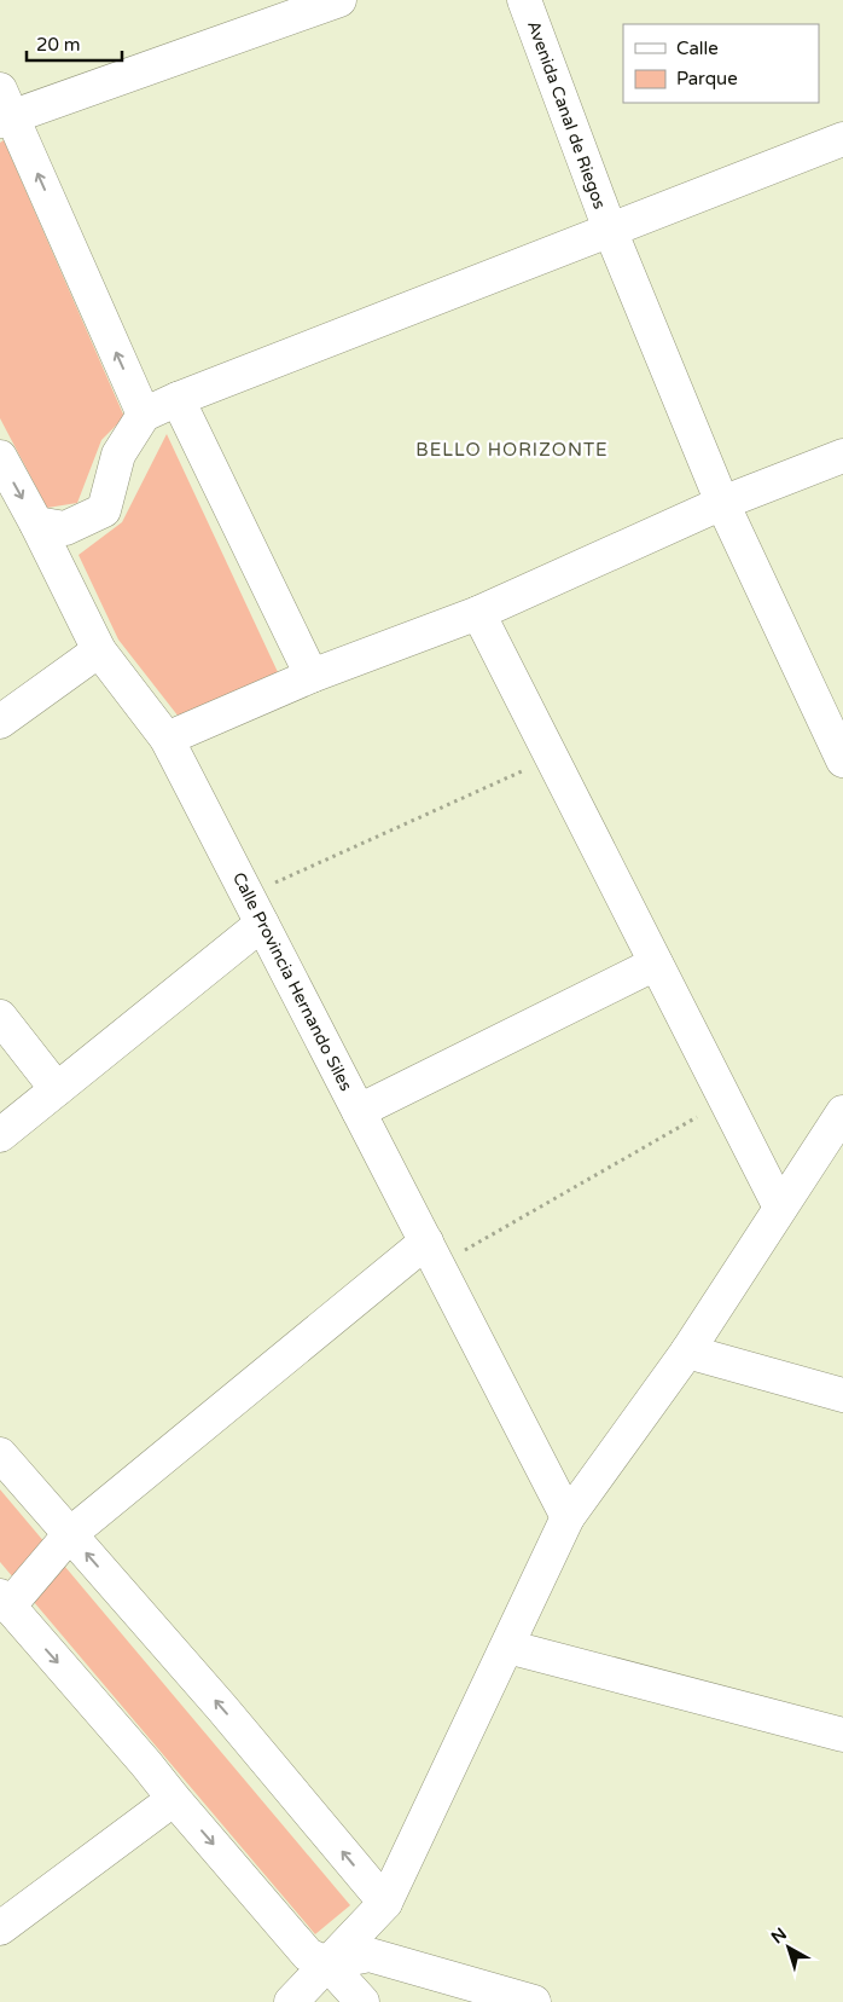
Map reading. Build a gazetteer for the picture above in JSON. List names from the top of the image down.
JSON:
{
  "streets": {
    "street": ["Avenida Canal de Riegos", "Calle Provincia Hernando Siles"]
  },
  "districts": ["BELLO HORIZONTE"],
  "legend": ["Calle", "Parque"],
  "scale_bar": "20 m",
  "north": "top left"
}
